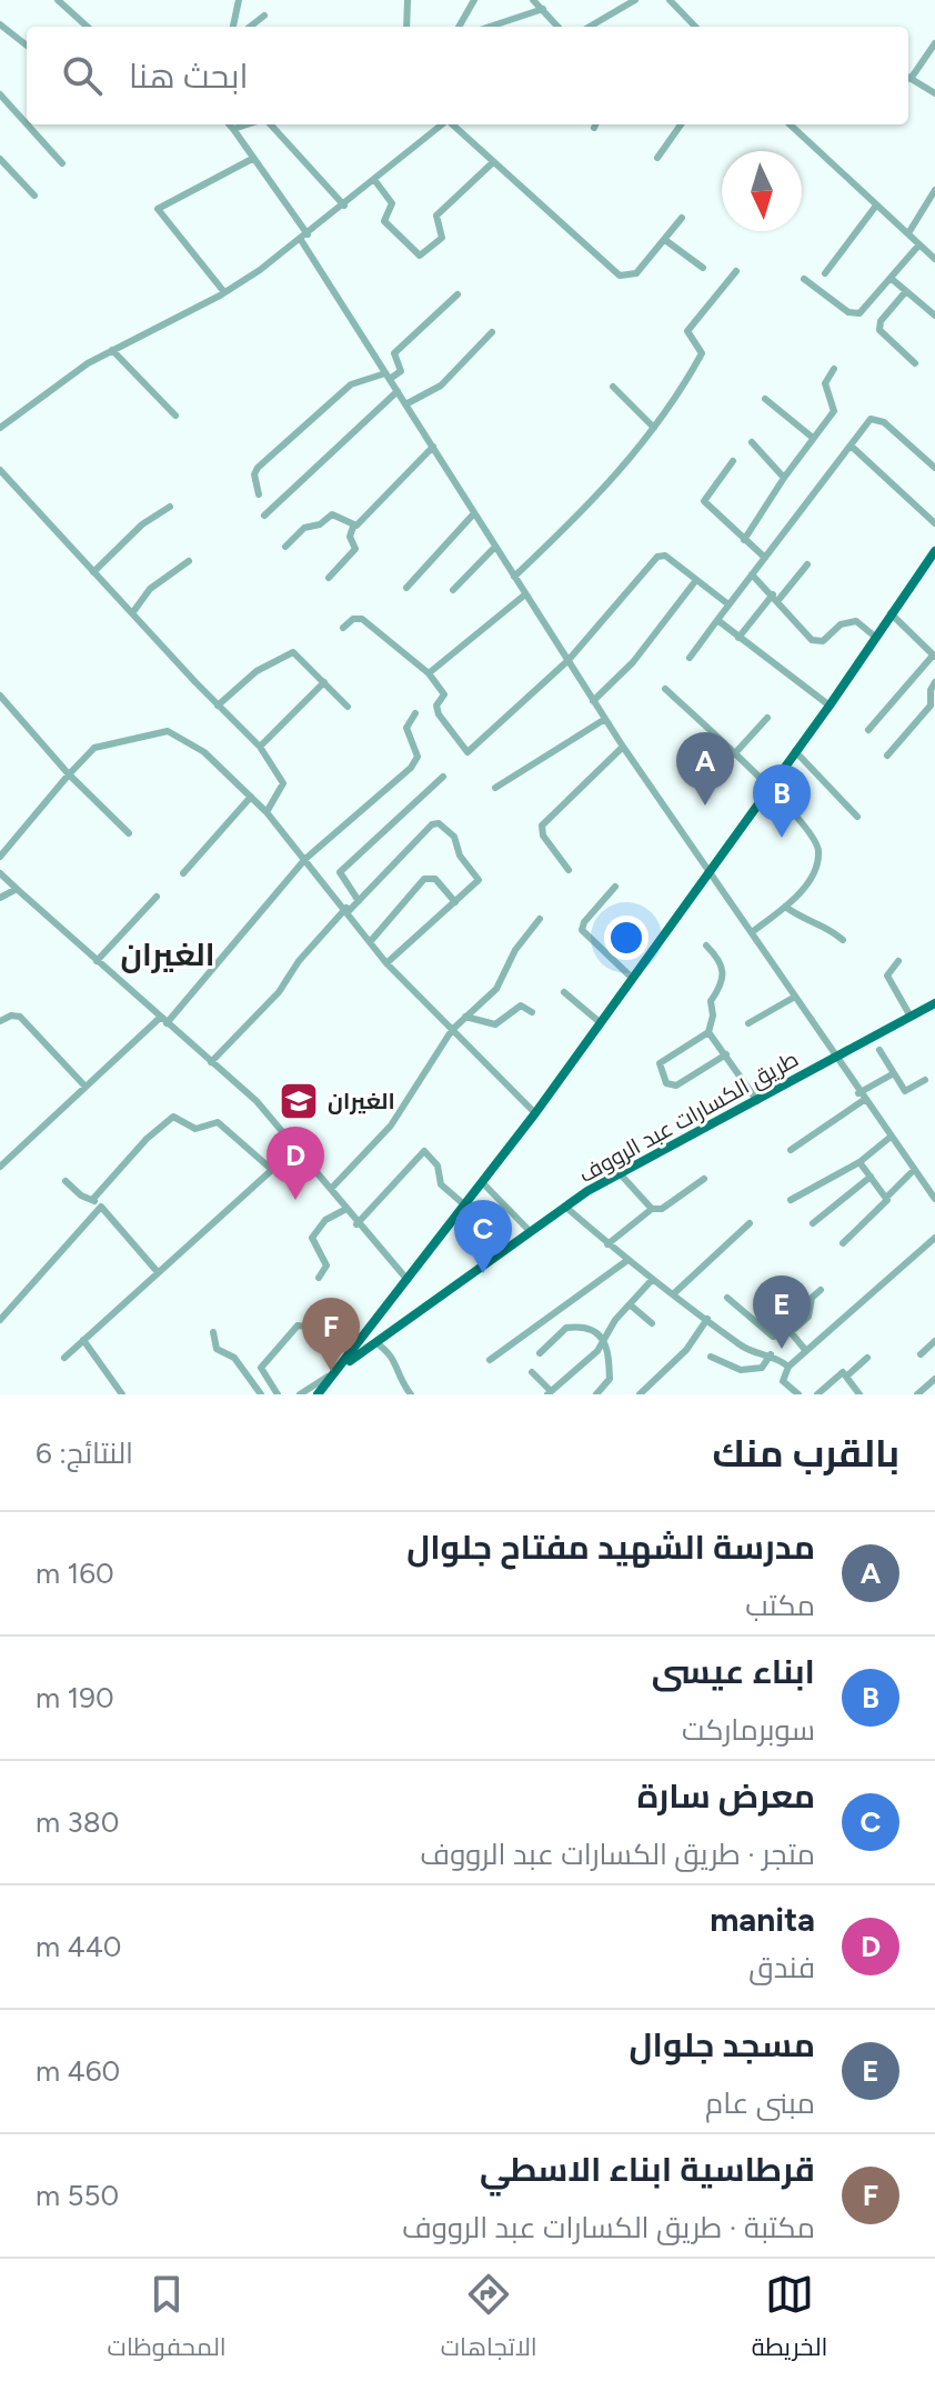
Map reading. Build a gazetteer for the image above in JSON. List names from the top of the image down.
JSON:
{
  "streets": {
    "main road": ["طريق الكسارات عبد الرووف"]
  },
  "districts": ["الغيران"],
  "places": {
    "school or university": ["الغيران"]
  },
  "north": "bottom",
  "page": {
    "search": "ابحث هنا",
    "pins": [
      "A",
      "B",
      "D",
      "C",
      "E",
      "F"
    ],
    "heading": ["بالقرب منك", "النتائج: 6"],
    "list": [
      {
        "mark": "A",
        "name": "مدرسة الشهيد مفتاح جلوال",
        "note": "مكتب",
        "value": "160 m"
      },
      {
        "mark": "B",
        "name": "ابناء عيسى",
        "note": "سوبرماركت",
        "value": "190 m"
      },
      {
        "mark": "C",
        "name": "معرض سارة",
        "note": "متجر · طريق الكسارات عبد الرووف",
        "value": "380 m"
      },
      {
        "mark": "D",
        "name": "manita",
        "note": "فندق",
        "value": "440 m"
      },
      {
        "mark": "E",
        "name": "مسجد جلوال",
        "note": "مبنى عام",
        "value": "460 m"
      },
      {
        "mark": "F",
        "name": "قرطاسية ابناء الاسطي",
        "note": "مكتبة · طريق الكسارات عبد الرووف",
        "value": "550 m"
      }
    ],
    "nav": ["الخريطة", "الاتجاهات", "المحفوظات"]
  }
}
